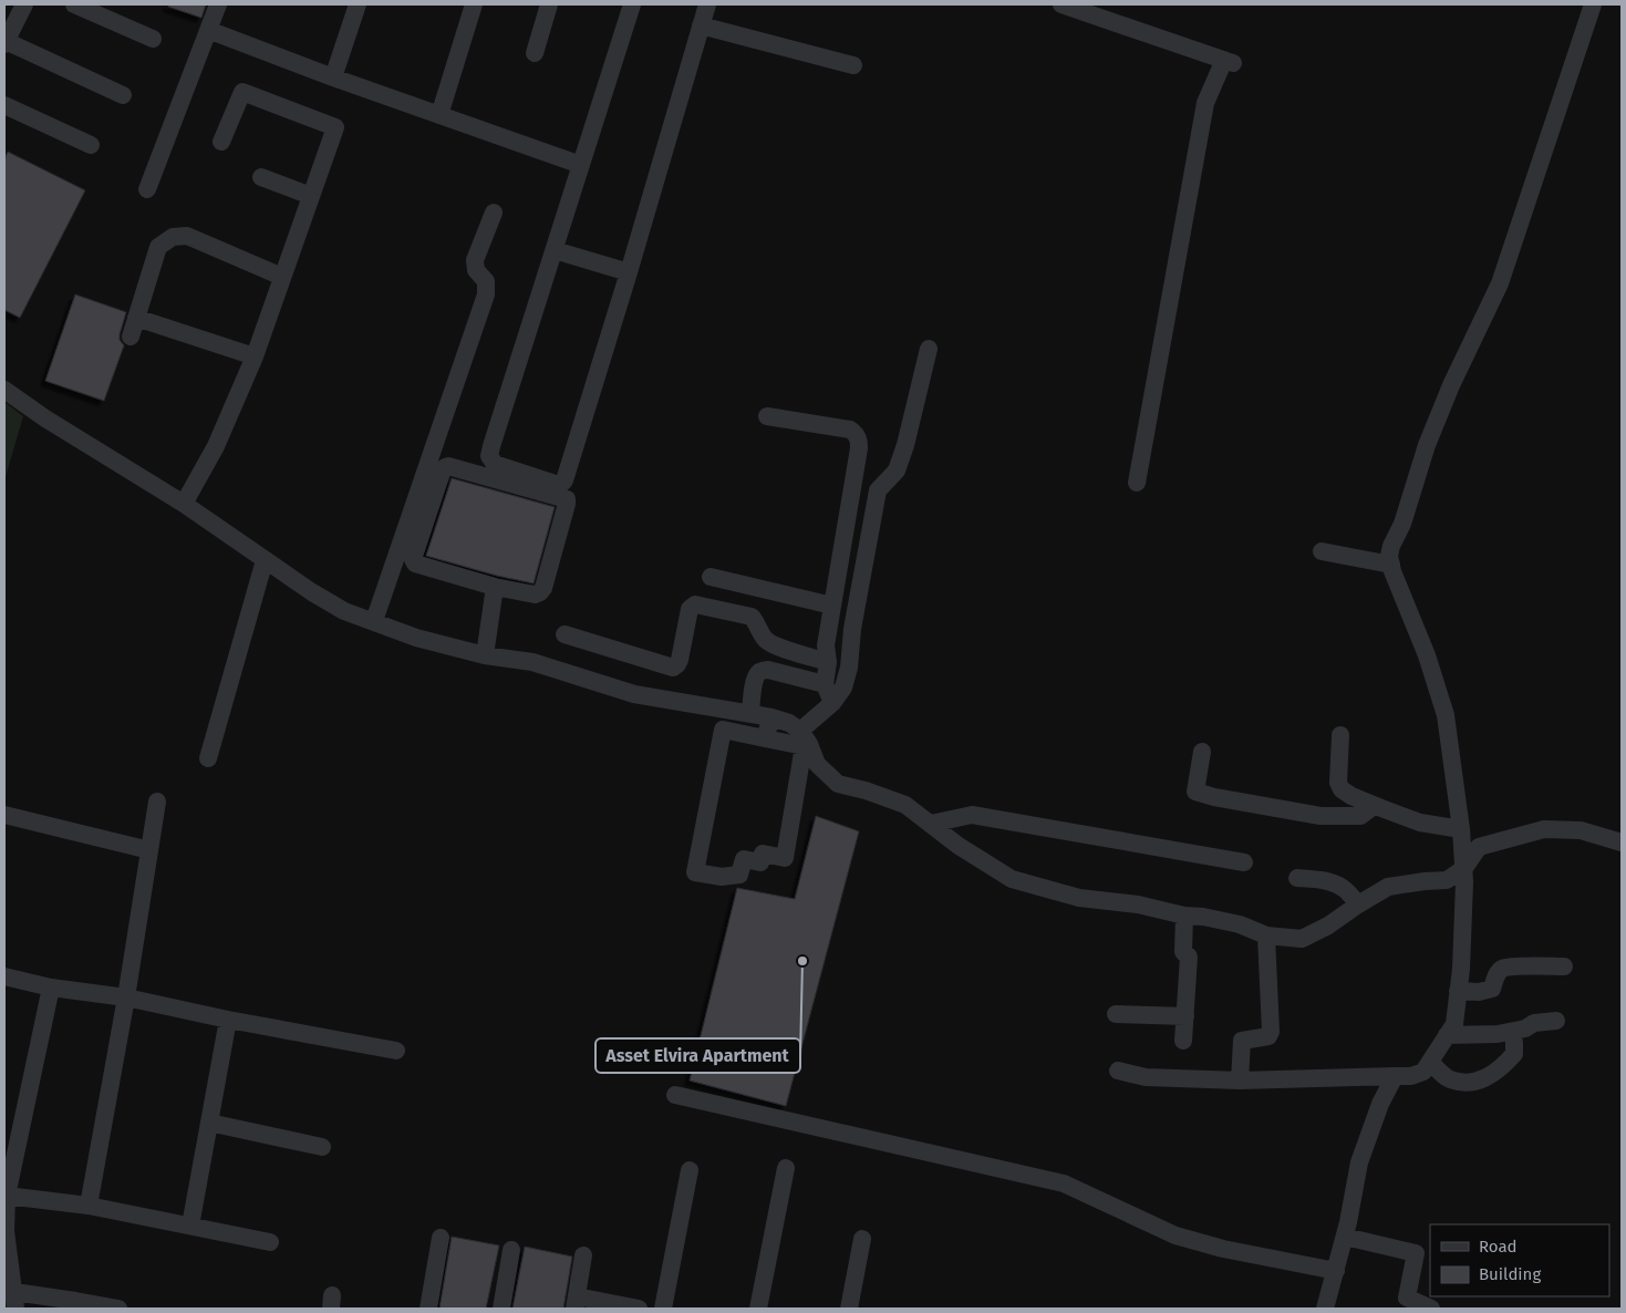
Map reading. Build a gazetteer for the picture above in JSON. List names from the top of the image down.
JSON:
{
  "places": ["Asset Elvira Apartment"],
  "legend": ["Road", "Building"]
}
